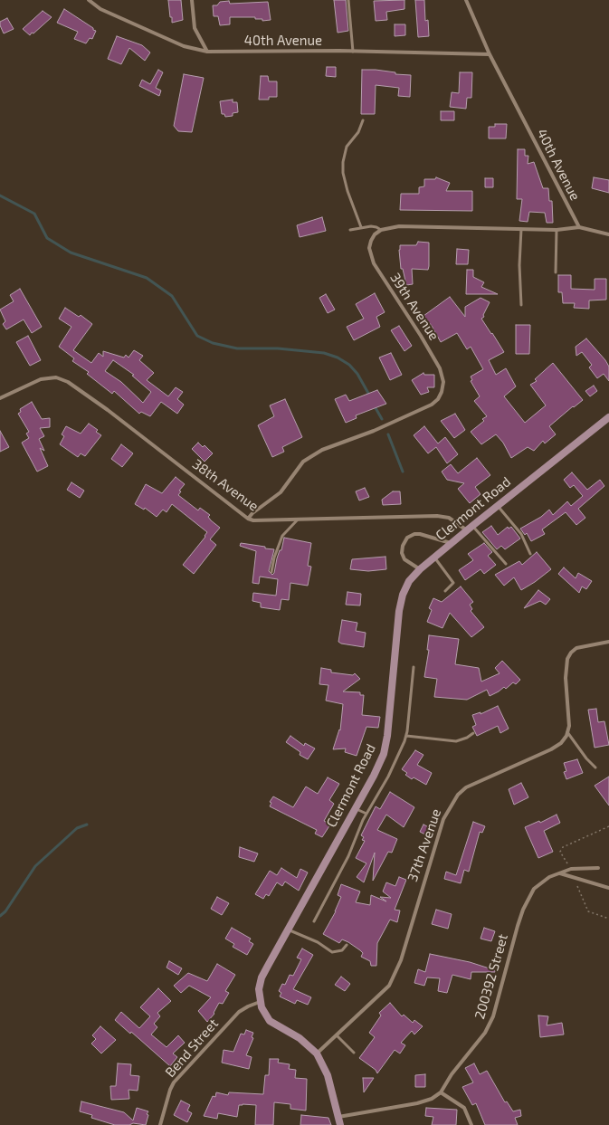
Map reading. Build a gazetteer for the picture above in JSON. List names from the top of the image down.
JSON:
{
  "streets": {
    "street": [
      "40th Avenue",
      "39th Avenue",
      "38th Avenue",
      "Clermont Road",
      "37th Avenue",
      "200392 Street",
      "Bend Street"
    ]
  },
  "crossings": [
    ["39th Avenue", "38th Avenue"],
    ["38th Avenue", "Clermont Road"],
    ["Clermont Road", "37th Avenue"],
    ["Clermont Road", "Bend Street"]
  ]
}
